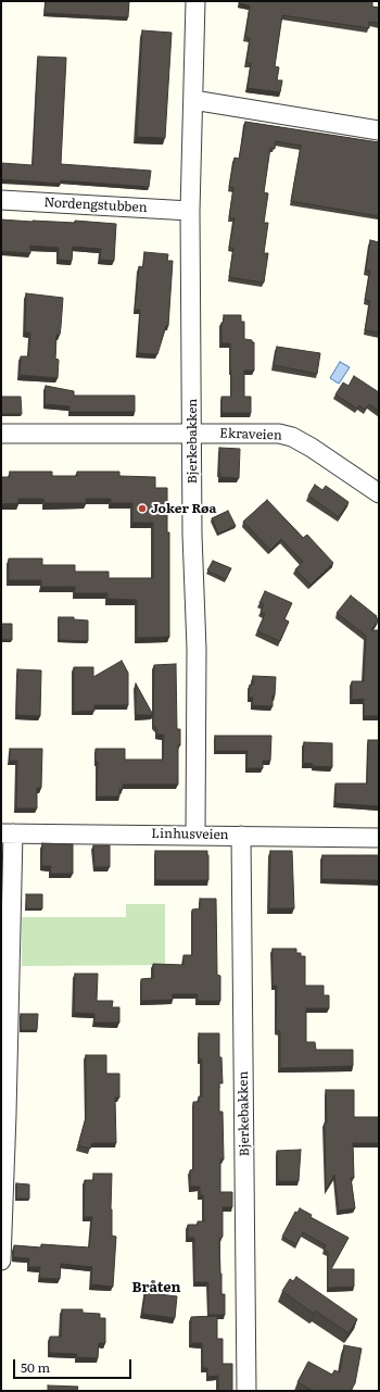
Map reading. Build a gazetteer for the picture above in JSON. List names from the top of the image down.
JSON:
{
  "streets": {
    "street": [
      "Nordengstubben",
      "Ekraveien",
      "Bjerkebakken",
      "Linhusveien"
    ]
  },
  "crossings": [
    ["Nordengstubben", "Bjerkebakken"],
    ["Ekraveien", "Bjerkebakken"],
    ["Bjerkebakken", "Linhusveien"]
  ],
  "districts": ["Bråten"],
  "places": ["Joker Røa"],
  "scale_bar": "50 m"
}
